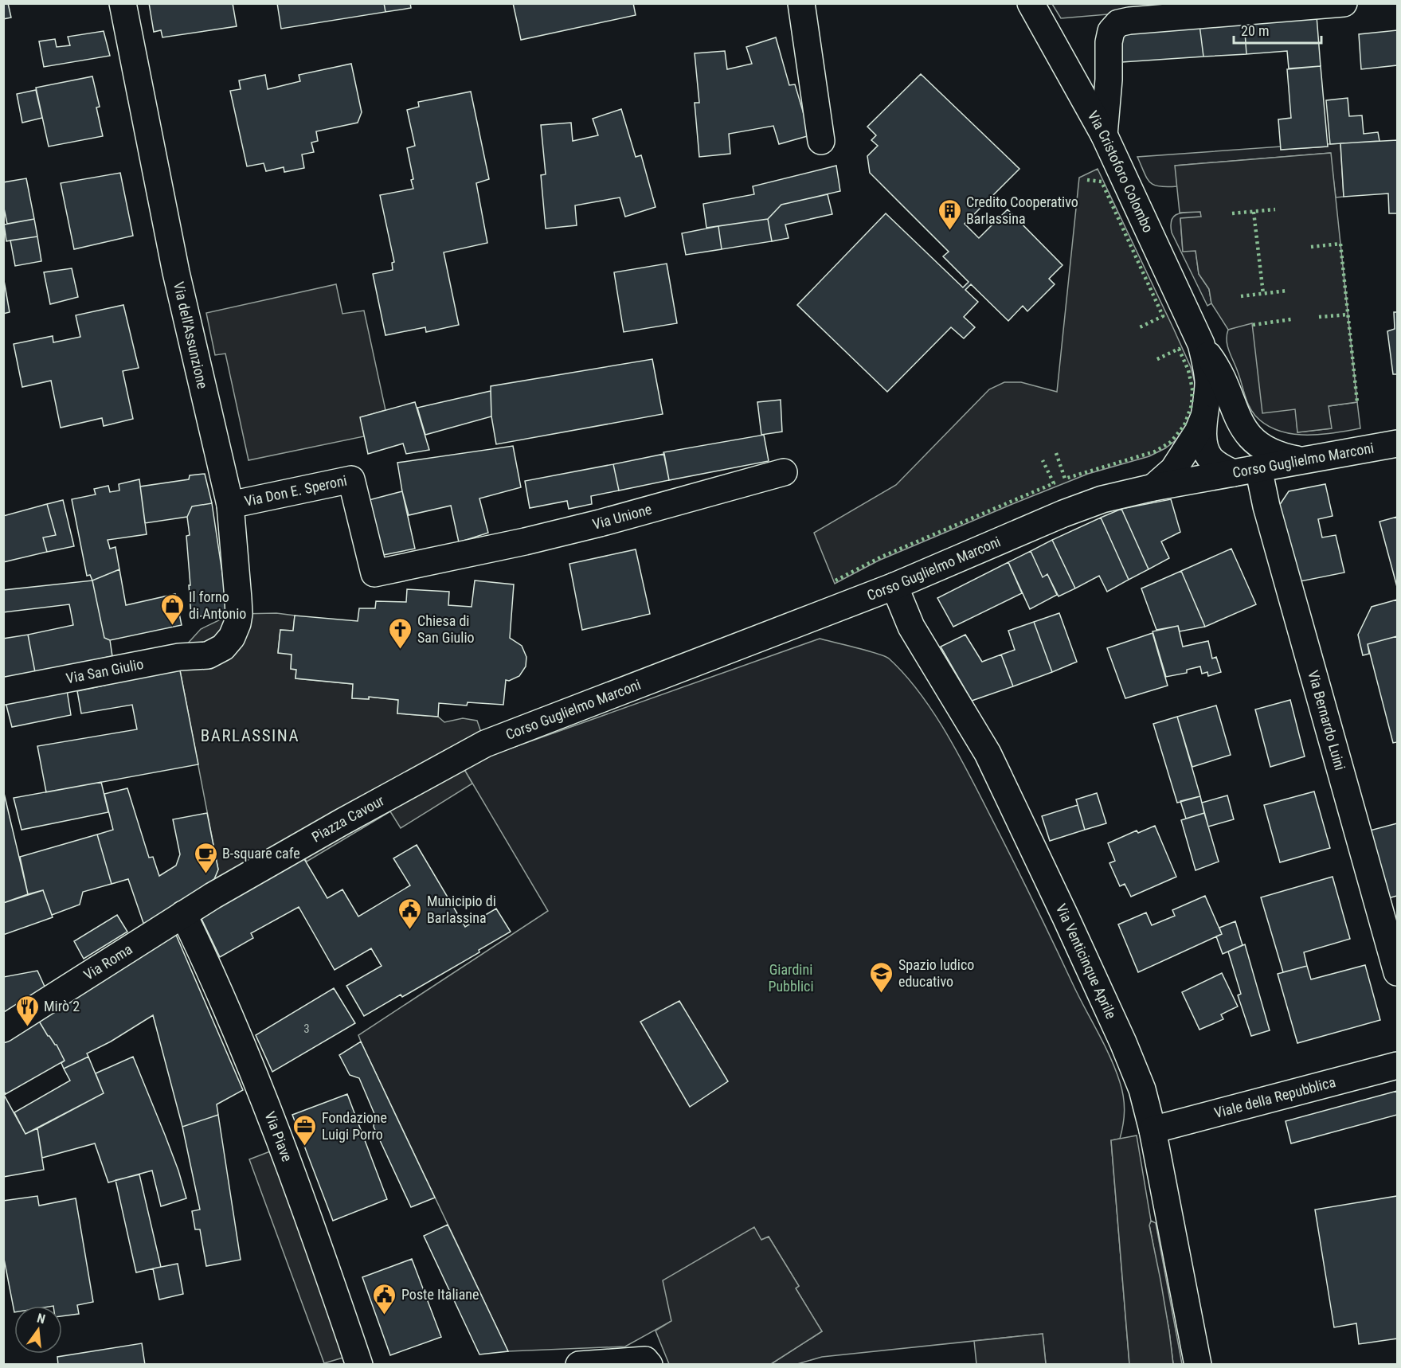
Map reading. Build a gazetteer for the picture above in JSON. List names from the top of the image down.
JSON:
{
  "streets": {
    "street": [
      "Via Cristoforo Colombo",
      "Via dell'Assunzione",
      "Corso Guglielmo Marconi",
      "Via Don E. Speroni",
      "Via Unione",
      "Via San Giulio",
      "Via Bernardo Luini",
      "Piazza Cavour",
      "Via Venticinque Aprile",
      "Via Roma",
      "Viale della Repubblica",
      "Via Piave"
    ]
  },
  "crossings": [
    ["Via Cristoforo Colombo", "Corso Guglielmo Marconi"],
    ["Via dell'Assunzione", "Via Don E. Speroni"],
    ["Via dell'Assunzione", "Via San Giulio"],
    ["Corso Guglielmo Marconi", "Via Bernardo Luini"],
    ["Corso Guglielmo Marconi", "Piazza Cavour"],
    ["Corso Guglielmo Marconi", "Via Venticinque Aprile"],
    ["Via Don E. Speroni", "Via Unione"],
    ["Piazza Cavour", "Via Roma"],
    ["Via Venticinque Aprile", "Viale della Repubblica"],
    ["Via Roma", "Via Piave"]
  ],
  "districts": ["BARLASSINA"],
  "parks": ["Giardini Pubblici"],
  "places": {
    "building": ["Credito Cooperativo Barlassina"],
    "shop": ["Il forno di Antonio"],
    "church": ["Chiesa di San Giulio"],
    "cafe": ["B-square cafe"],
    "public building": ["Municipio di Barlassina", "Poste Italiane"],
    "school or university": ["Spazio ludico educativo"],
    "restaurant": ["Mirò 2"],
    "office": ["Fondazione Luigi Porro"]
  },
  "house_numbers": ["3"],
  "scale_bar": "20 m",
  "north": "top"
}
